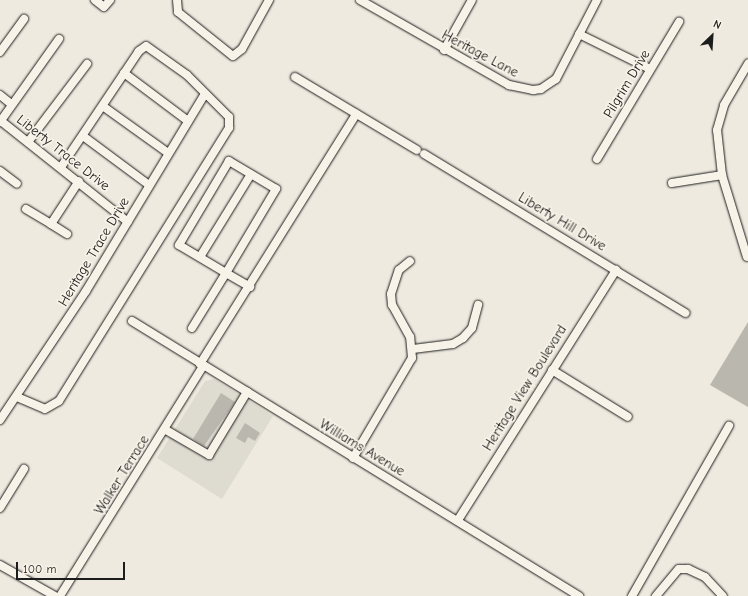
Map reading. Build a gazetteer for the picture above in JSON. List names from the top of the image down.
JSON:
{
  "streets": {
    "street": [
      "Heritage Lane",
      "Pilgrim Drive",
      "Liberty Trace Drive",
      "Liberty Hill Drive",
      "Heritage Trace Drive",
      "Heritage View Boulevard",
      "Williams Avenue",
      "Walker Terrace"
    ]
  },
  "crossings": [
    ["Liberty Trace Drive", "Heritage Trace Drive"],
    ["Liberty Hill Drive", "Heritage View Boulevard"],
    ["Liberty Hill Drive", "Walker Terrace"],
    ["Heritage View Boulevard", "Williams Avenue"],
    ["Williams Avenue", "Walker Terrace"]
  ],
  "scale_bar": "100 m",
  "north": "top right"
}
